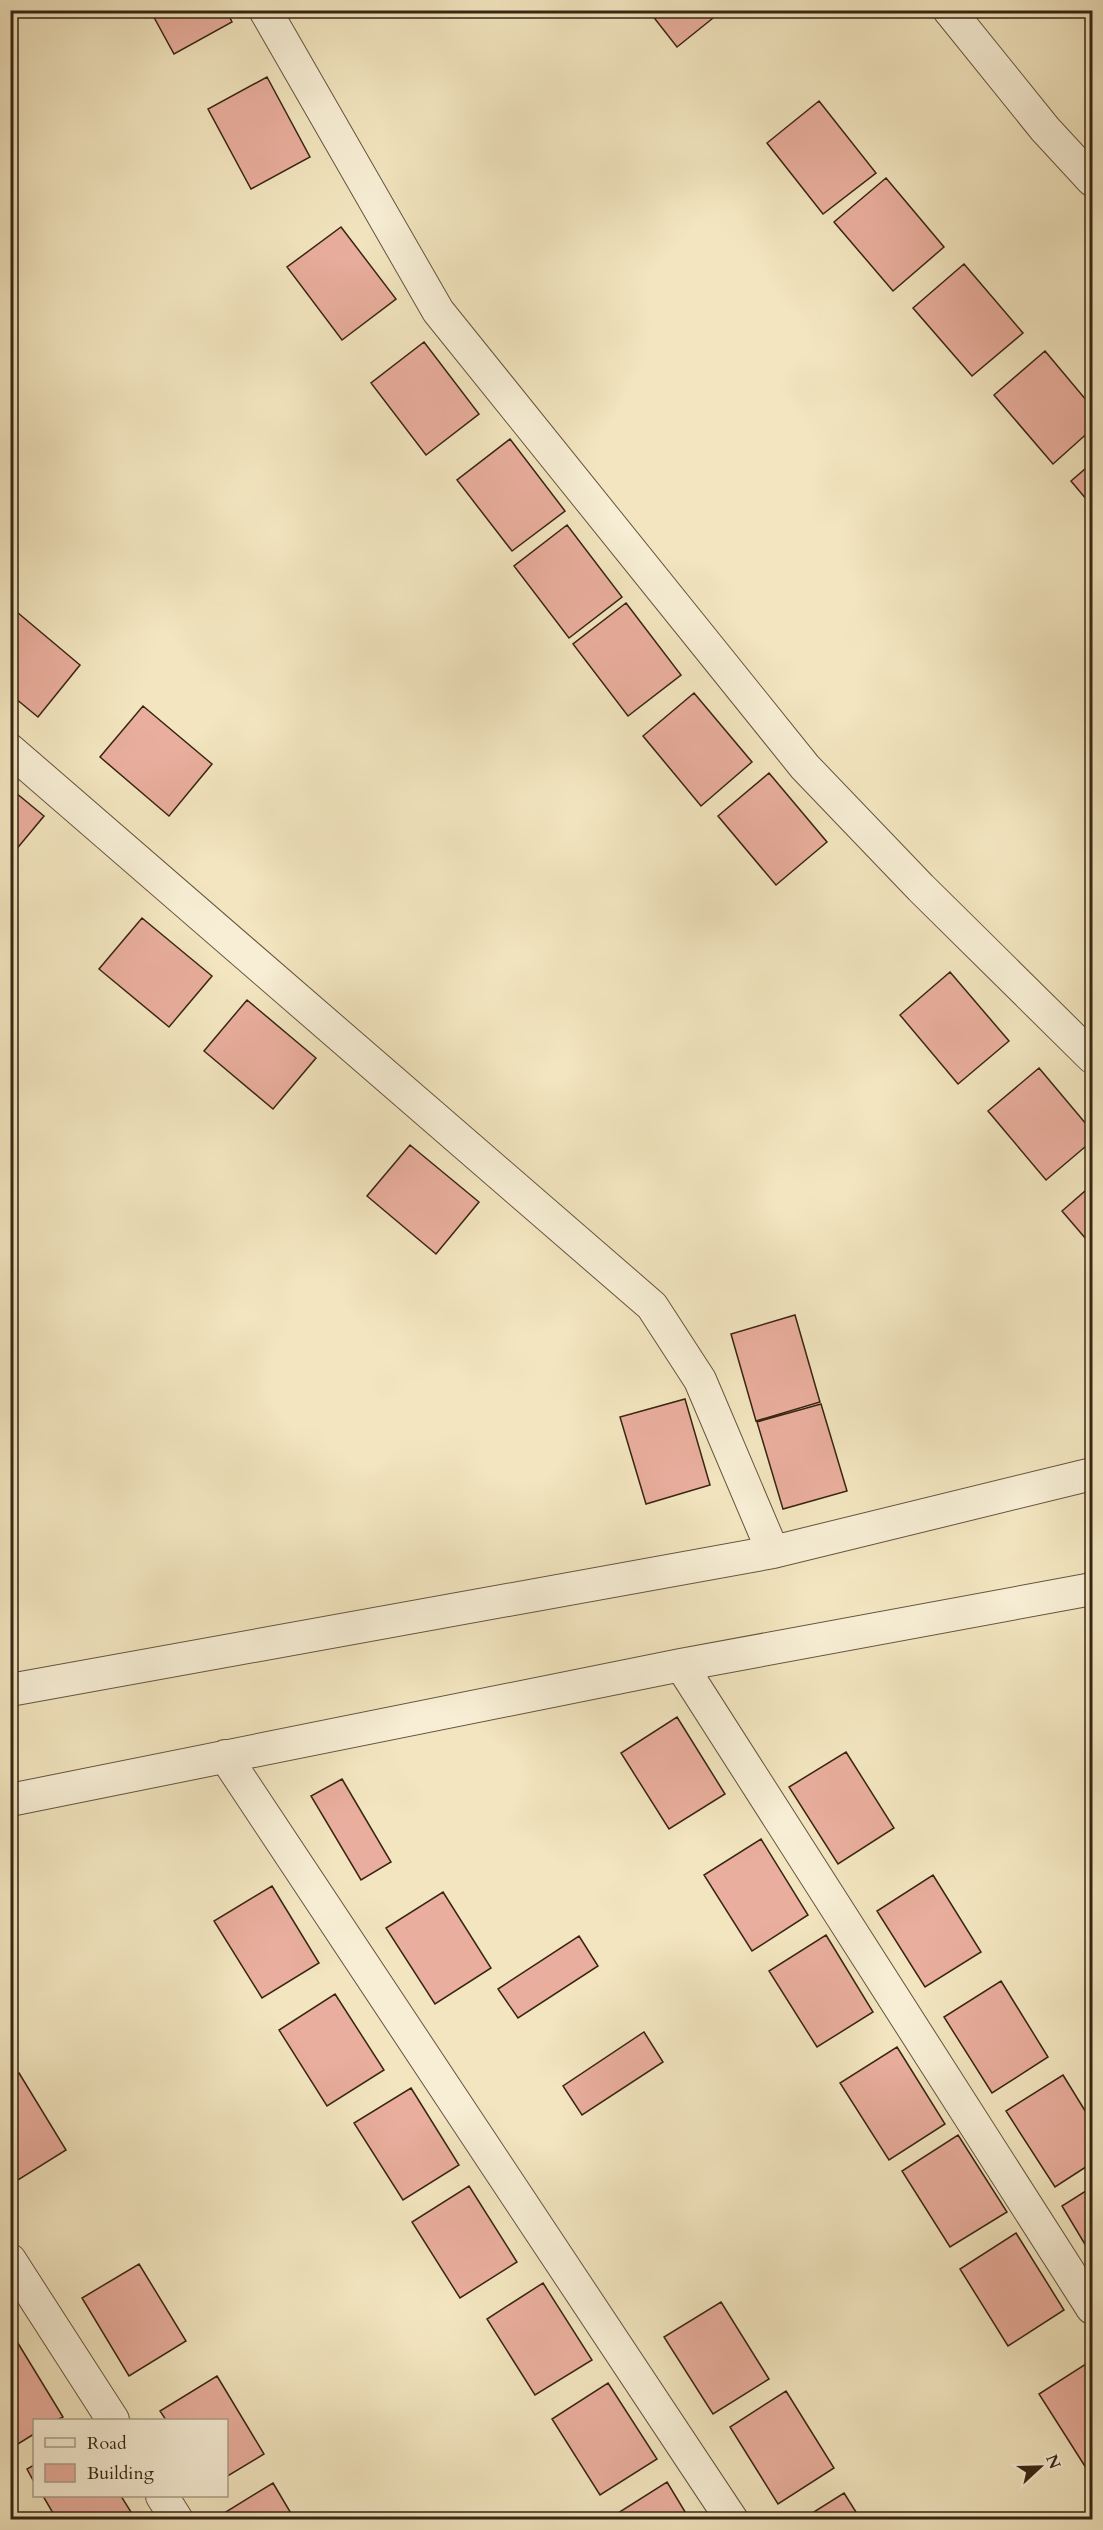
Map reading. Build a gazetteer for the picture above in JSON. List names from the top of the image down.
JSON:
{
  "legend": ["Road", "Building"],
  "north": "right"
}
